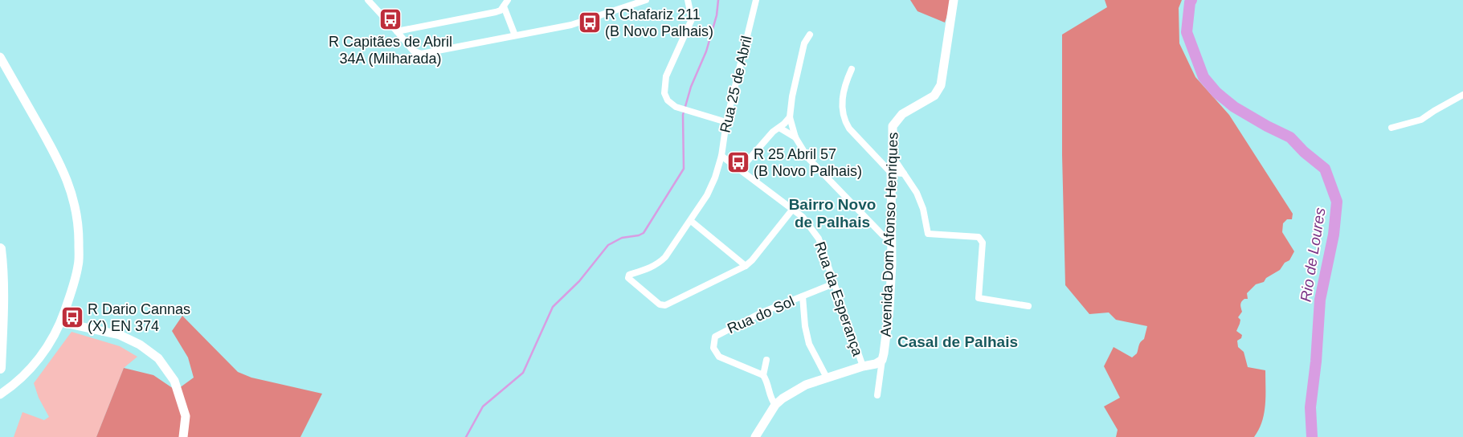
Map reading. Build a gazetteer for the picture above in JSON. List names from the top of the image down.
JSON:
{
  "streets": {
    "street": [
      "Rua 25 de Abril",
      "Avenida Dom Afonso Henriques",
      "Rua da Esperança",
      "Rua do Sol"
    ]
  },
  "crossings": [
    ["Rua 25 de Abril", "Rua da Esperança"],
    ["Rua da Esperança", "Rua do Sol"]
  ],
  "districts": ["Bairro Novo de Palhais", "Casal de Palhais"],
  "water": ["Rio de Loures"],
  "places": {
    "bus stop": [
      "R Capitães de Abril 34A (Milharada)",
      "R Chafariz 211 (B Novo Palhais)",
      "R 25 Abril 57 (B Novo Palhais)",
      "R Dario Cannas (X) EN 374"
    ]
  }
}
